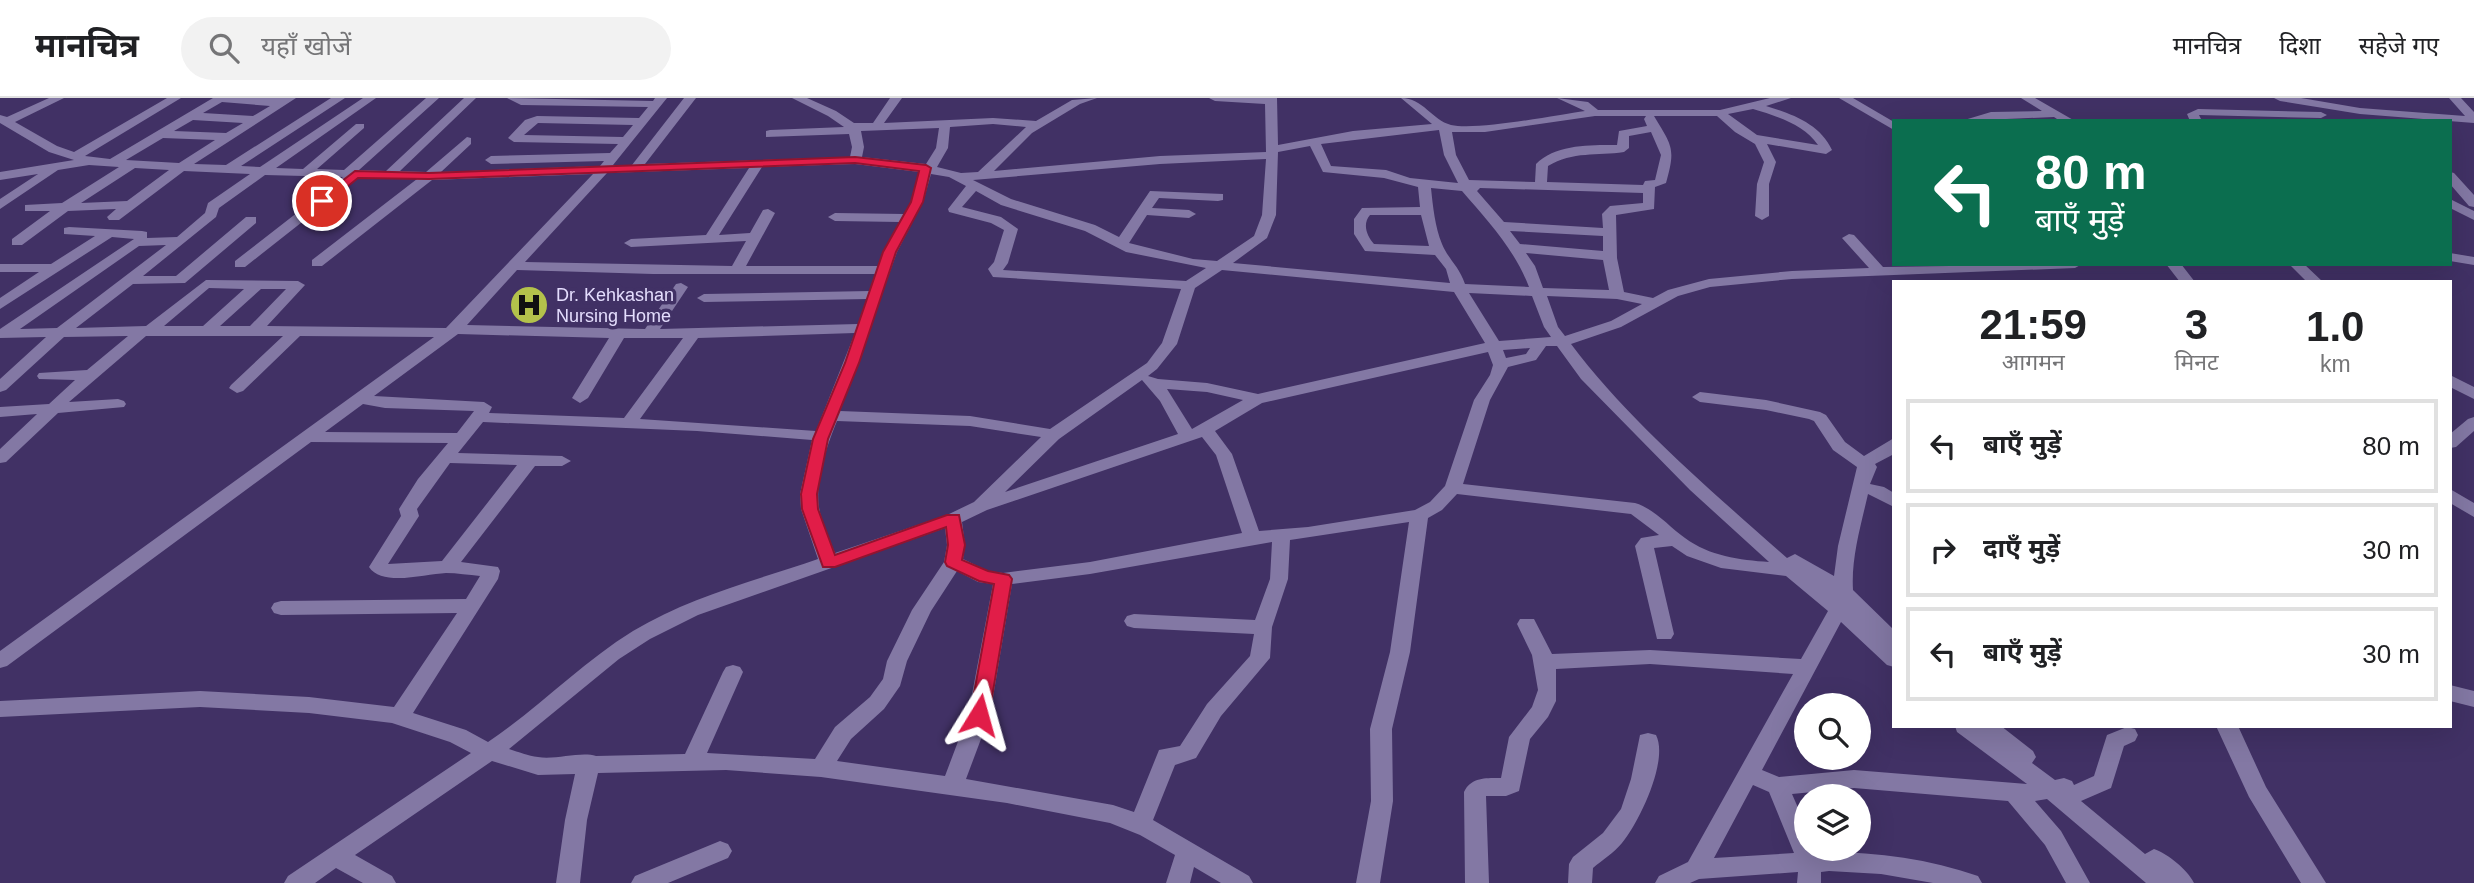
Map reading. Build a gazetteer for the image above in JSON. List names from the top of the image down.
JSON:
{
  "places": {
    "hospital": ["Dr. Kehkashan Nursing Home"]
  },
  "page": {
    "header": "मानचित्र",
    "search": "यहाँ खोजें",
    "nav": ["मानचित्र", "दिशा", "सहेजे गए"],
    "turn": ["80 m", "बाएँ मुड़ें"],
    "eta": [
      "21:59",
      "आगमन",
      "3",
      "मिनट",
      "1.0",
      "km"
    ],
    "list": [
      {
        "name": "बाएँ मुड़ें",
        "value": "80 m"
      },
      {
        "name": "दाएँ मुड़ें",
        "value": "30 m"
      },
      {
        "name": "बाएँ मुड़ें",
        "value": "30 m"
      }
    ]
  }
}
